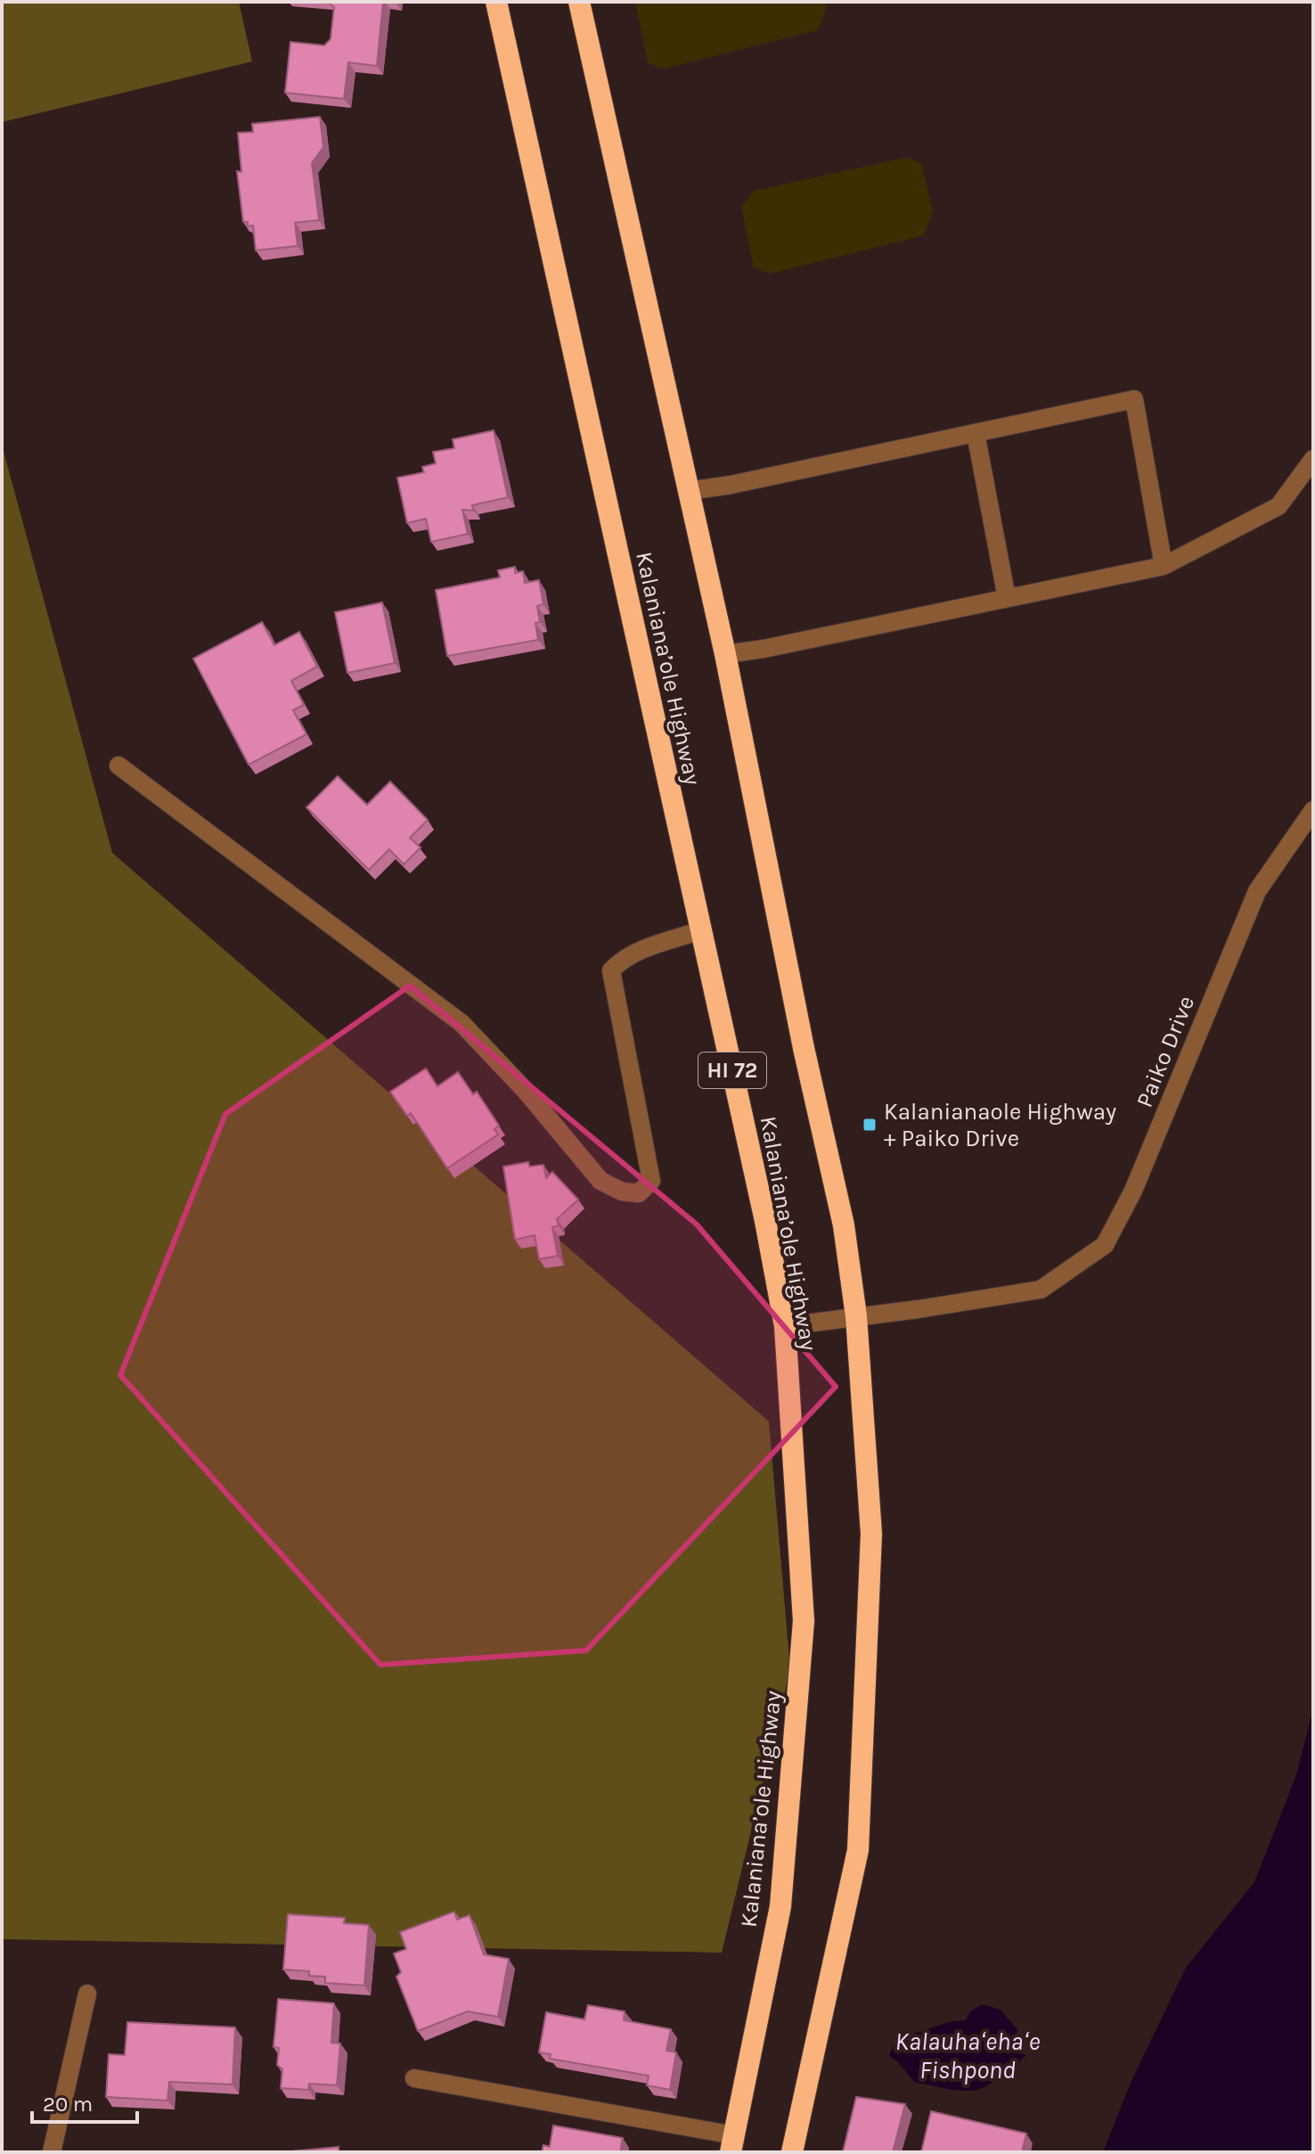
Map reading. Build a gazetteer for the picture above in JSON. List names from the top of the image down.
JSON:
{
  "streets": {
    "highway": ["Kalaniana’ole Highway", "HI 72"],
    "street": ["Paiko Drive"]
  },
  "crossings": [
    ["Kalaniana’ole Highway", "Paiko Drive"]
  ],
  "water": ["Kalauhaʻehaʻe Fishpond"],
  "places": {
    "transit": ["Kalanianaole Highway + Paiko Drive"]
  },
  "scale_bar": "20 m"
}
